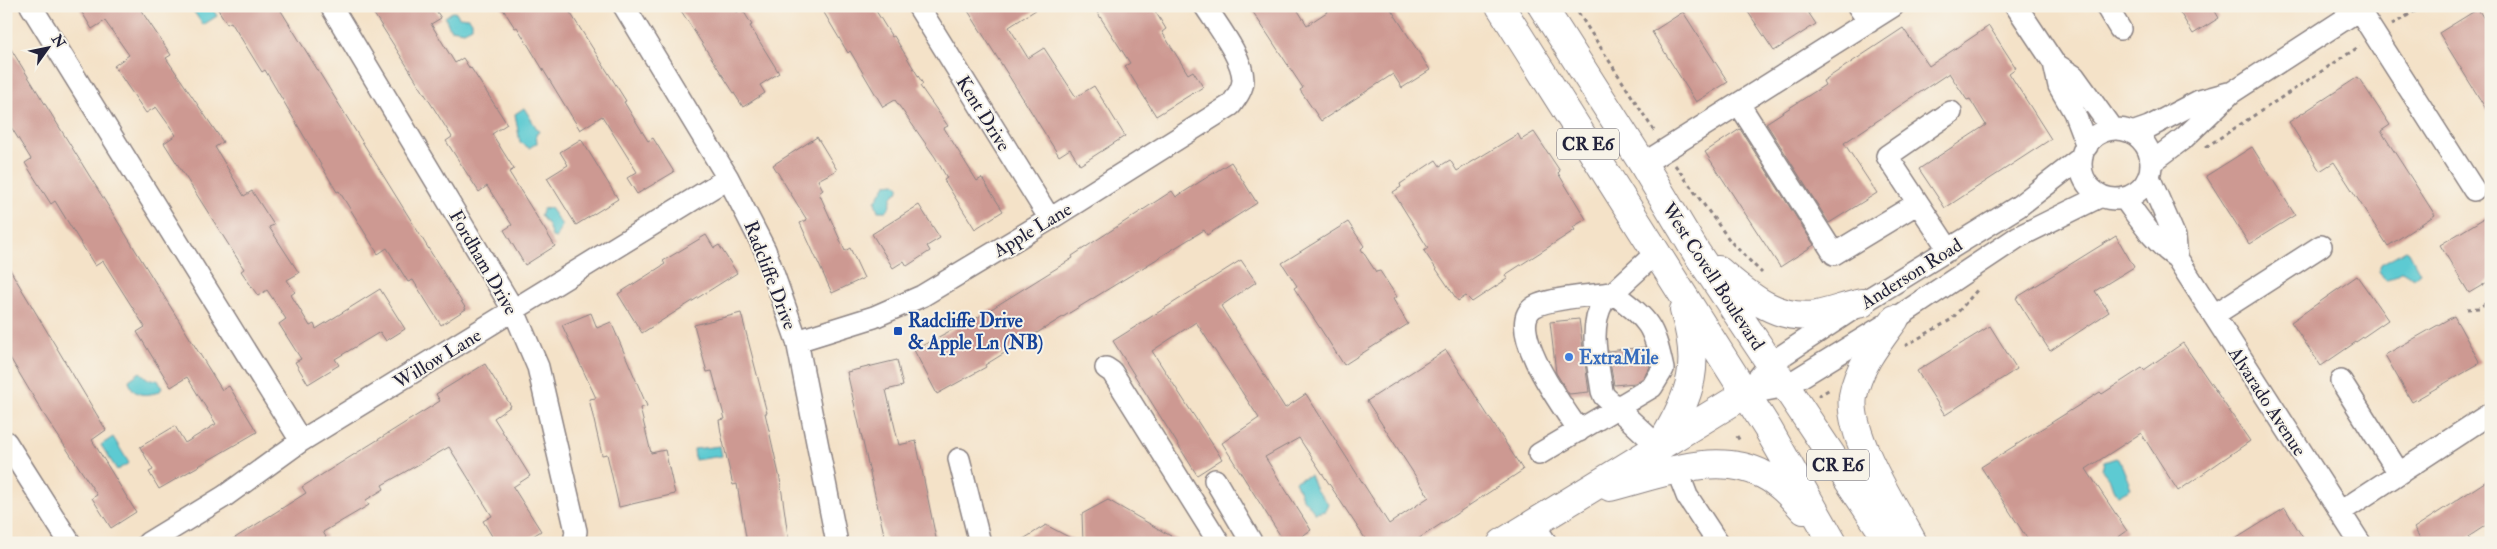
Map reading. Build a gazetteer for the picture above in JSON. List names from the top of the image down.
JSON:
{
  "streets": {
    "main road": ["CR E6", "Anderson Road", "West Covell Boulevard"],
    "street": [
      "Kent Drive",
      "Apple Lane",
      "Fordham Drive",
      "Radcliffe Drive",
      "Willow Lane",
      "Alvarado Avenue"
    ]
  },
  "crossings": [
    ["Kent Drive", "Apple Lane"],
    ["Apple Lane", "Radcliffe Drive"],
    ["Fordham Drive", "Willow Lane"],
    ["Anderson Road", "West Covell Boulevard"],
    ["Anderson Road", "Alvarado Avenue"],
    ["Radcliffe Drive", "Willow Lane"]
  ],
  "places": {
    "transit": ["Radcliffe Drive & Apple Ln (NB)"],
    "other": ["ExtraMile"]
  },
  "north": "top right"
}
